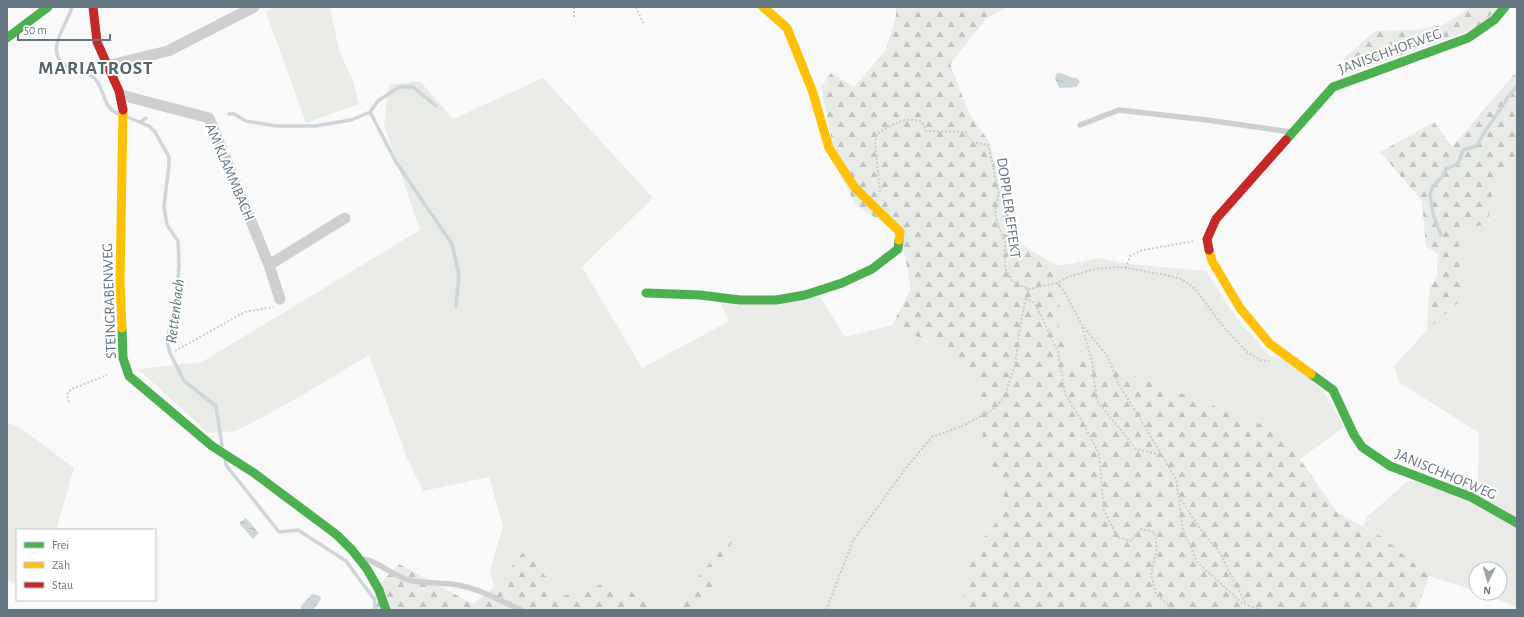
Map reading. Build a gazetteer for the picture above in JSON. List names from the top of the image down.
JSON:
{
  "streets": {
    "street": ["JANISCHHOFWEG", "AM KLAMMBACH", "STEINGRABENWEG"],
    "path": ["DOPPLER EFFEKT"]
  },
  "crossings": [
    ["AM KLAMMBACH", "STEINGRABENWEG"]
  ],
  "districts": ["MARIATROST"],
  "water": ["Rettenbach"],
  "legend": ["Frei", "Zäh", "Stau"],
  "scale_bar": "50 m",
  "north": "bottom"
}
